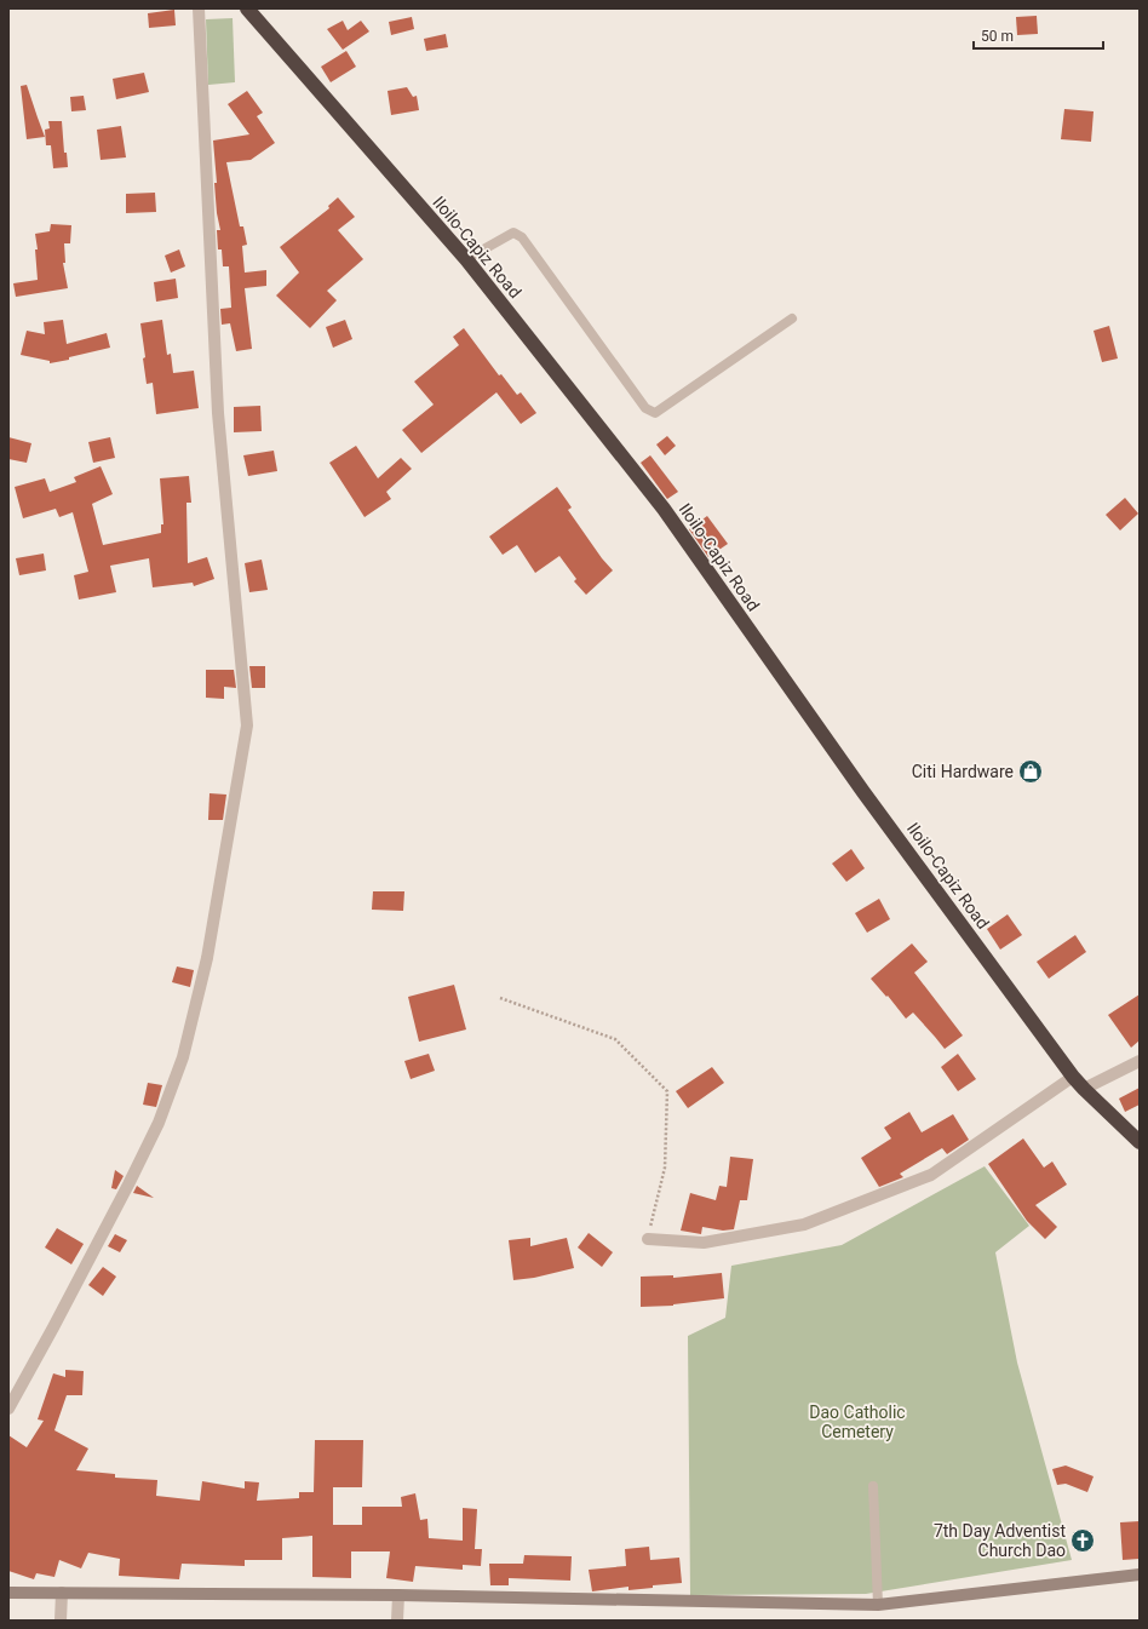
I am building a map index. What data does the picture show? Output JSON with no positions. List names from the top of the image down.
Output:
{
  "streets": {
    "highway": ["Iloilo-Capiz Road"]
  },
  "parks": ["Dao Catholic Cemetery"],
  "places": {
    "shop": ["Citi Hardware"],
    "church": ["7th Day Adventist Church Dao"]
  },
  "scale_bar": "50 m"
}
